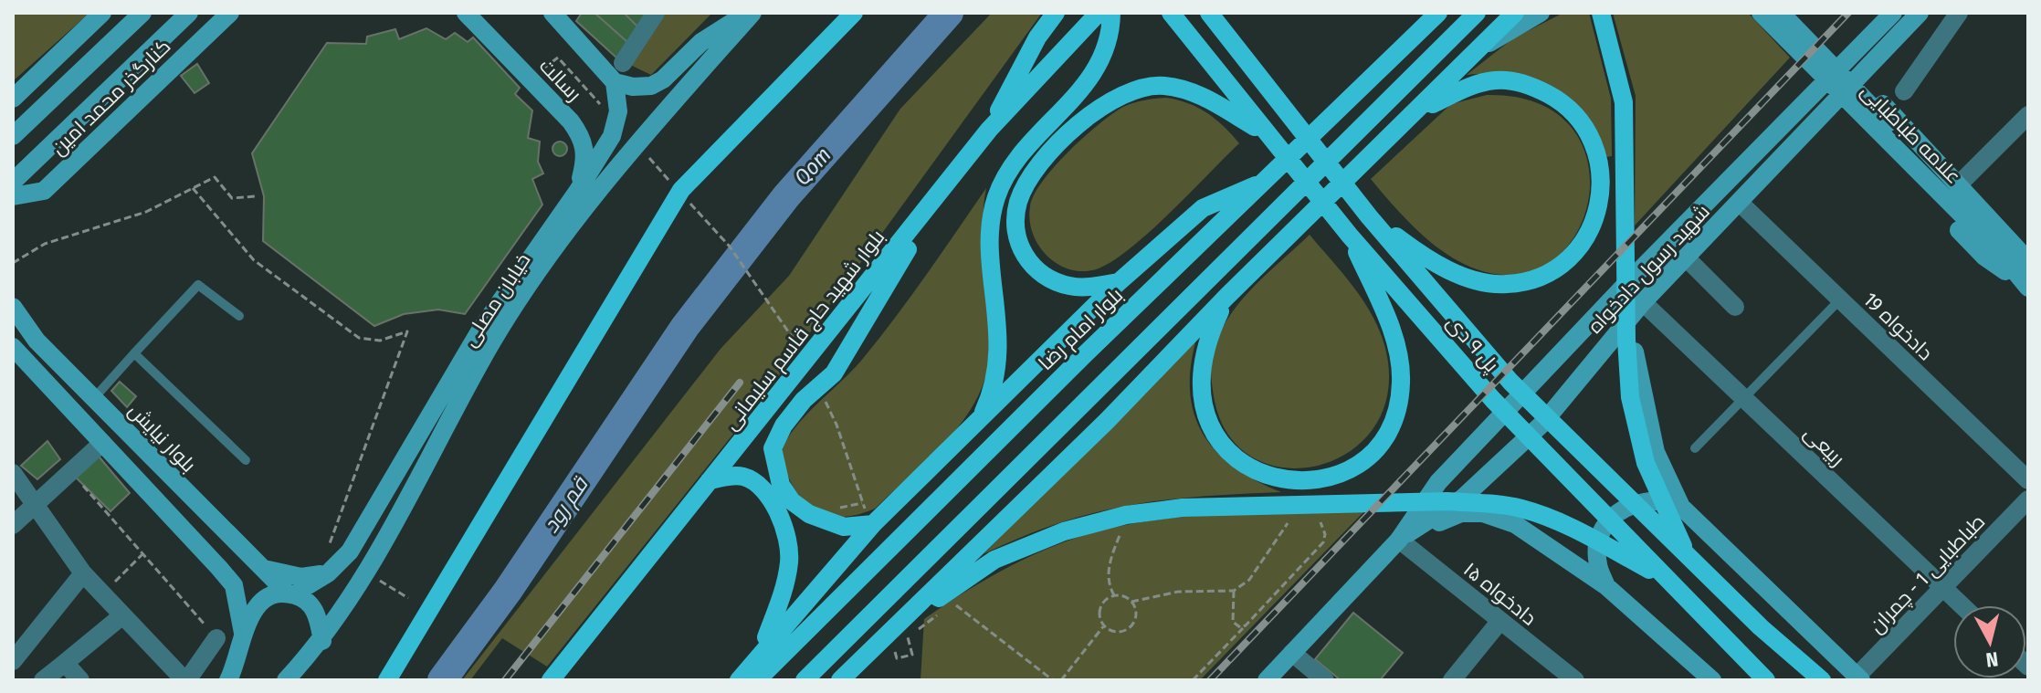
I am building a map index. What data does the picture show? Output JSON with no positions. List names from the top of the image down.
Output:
{
  "streets": {
    "main road": ["بلوار امام رضا", "بلوار شهید حاج قاسم سلیمانی", "پل ۹ دی"],
    "street": [
      "رسالت",
      "کنارگذر محمد امین",
      "علامه طباطبایی",
      "شهید رسول دادخواه",
      "خیابان مصلی",
      "دادخواه 19",
      "بلوار نیایش",
      "ربیعی",
      "طباطبایی 1 - چمران",
      "دادخواه ۱۵"
    ]
  },
  "crossings": [
    ["رسالت", "خیابان مصلی"],
    ["شهید رسول دادخواه", "دادخواه 19"],
    ["شهید رسول دادخواه", "ربیعی"],
    ["شهید رسول دادخواه", "دادخواه ۱۵"],
    ["خیابان مصلی", "بلوار نیایش"],
    ["ربیعی", "طباطبایی 1 - چمران"]
  ],
  "water": ["Qom", "قم رود"],
  "north": "bottom"
}
